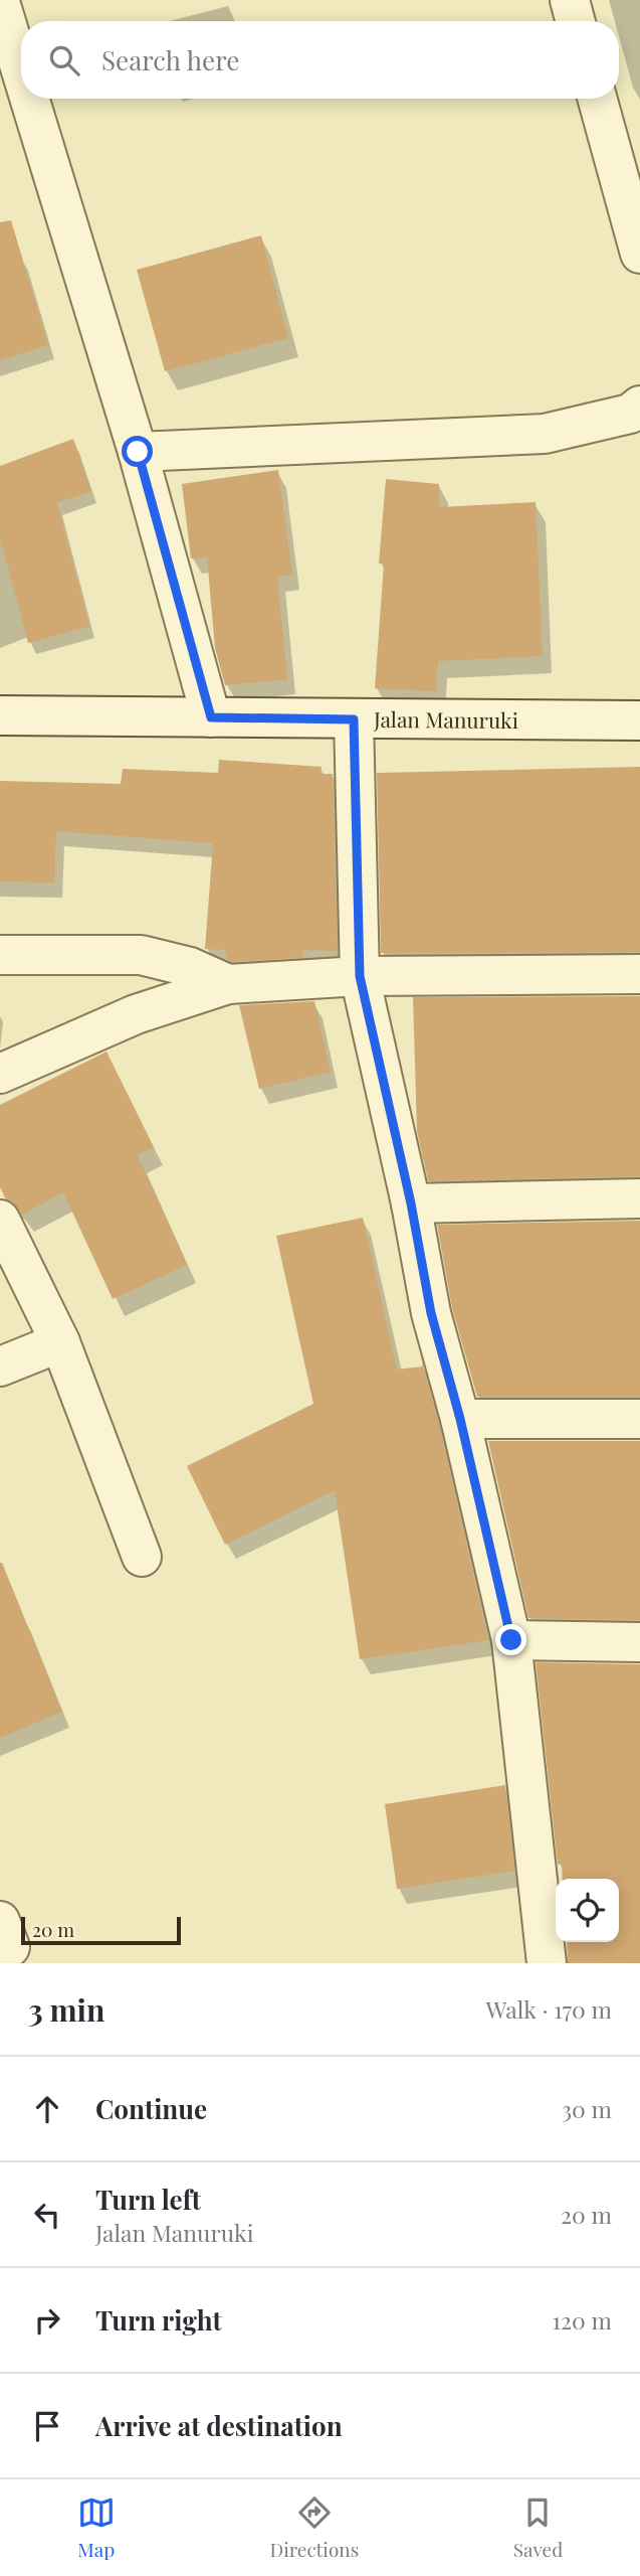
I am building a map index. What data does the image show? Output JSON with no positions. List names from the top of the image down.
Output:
{
  "streets": {
    "street": ["Jalan Manuruki"]
  },
  "scale_bar": "20 m",
  "page": {
    "search": "Search here",
    "scale": "20 m",
    "heading": ["3 min", "Walk · 170 m"],
    "list": [
      ["Continue", "30 m"],
      ["Turn left", "Jalan Manuruki", "20 m"],
      ["Turn right", "120 m"],
      "Arrive at destination"
    ],
    "nav": ["Map", "Directions", "Saved"]
  }
}
